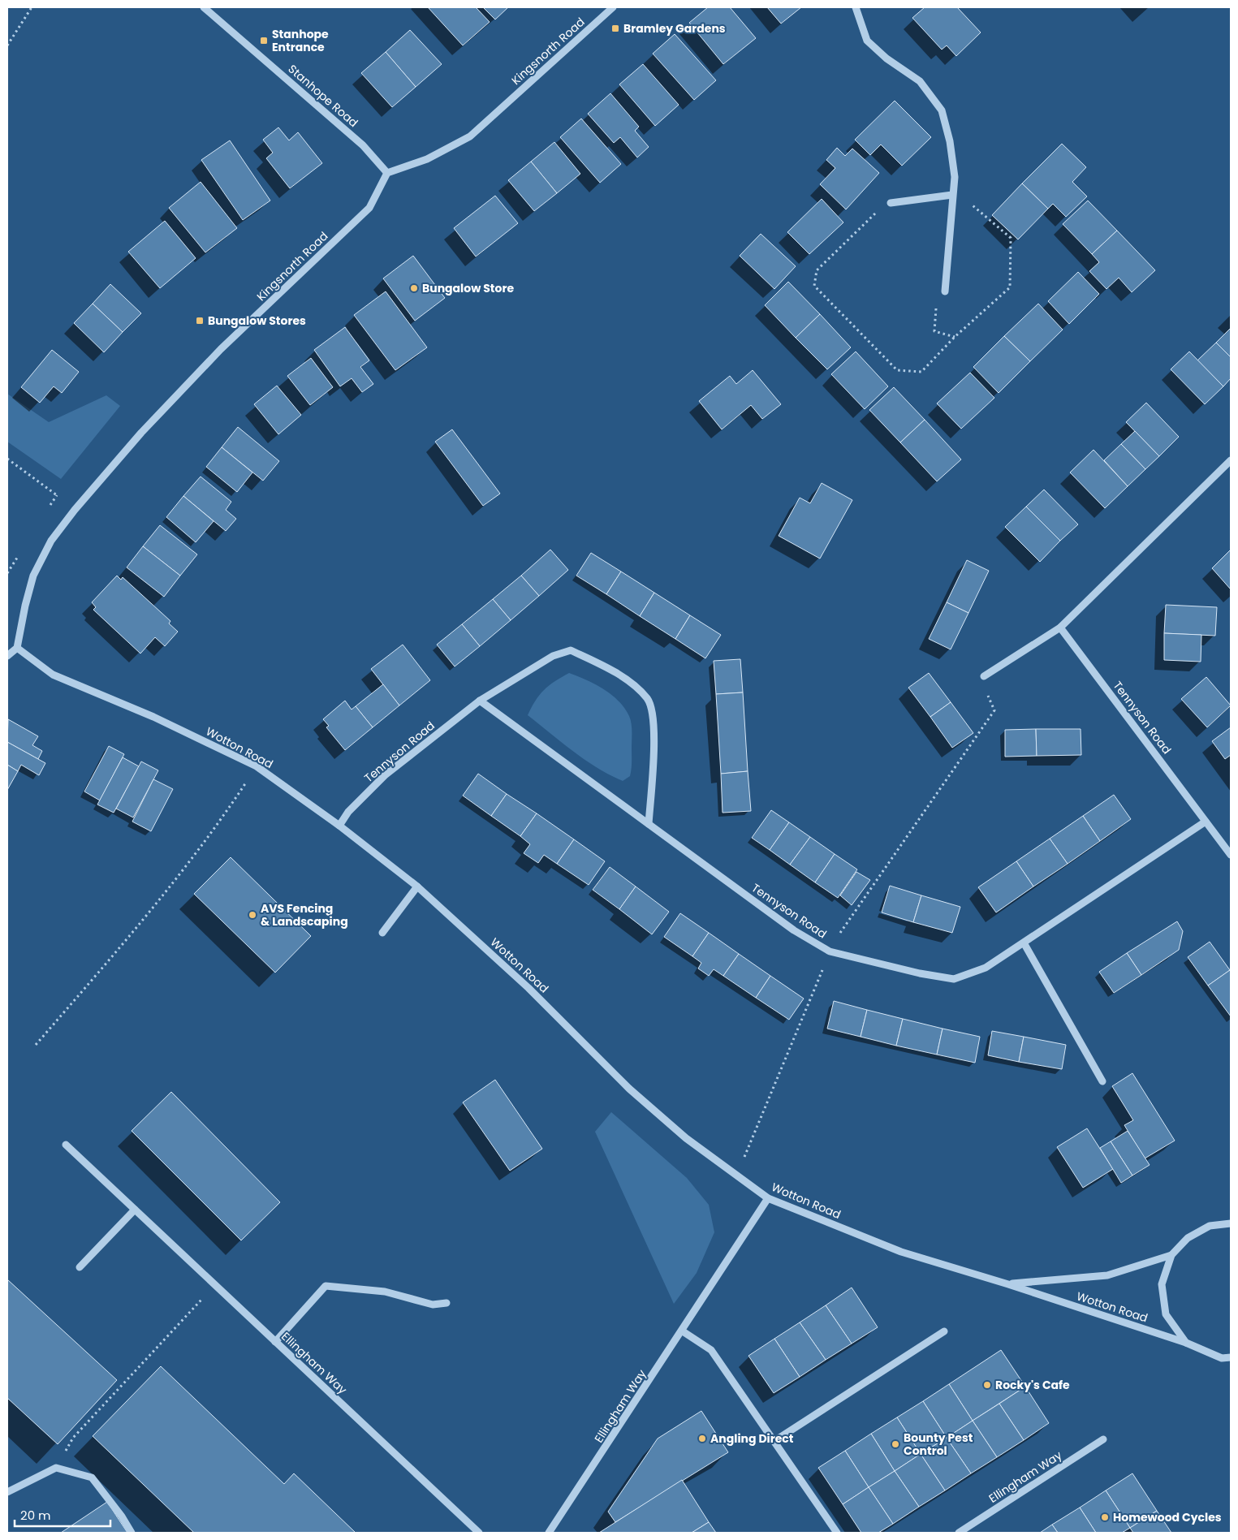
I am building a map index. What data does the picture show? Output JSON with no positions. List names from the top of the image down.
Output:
{
  "streets": {
    "street": [
      "Kingsnorth Road",
      "Stanhope Road",
      "Tennyson Road",
      "Wotton Road",
      "Ellingham Way"
    ]
  },
  "crossings": [
    ["Kingsnorth Road", "Stanhope Road"],
    ["Kingsnorth Road", "Wotton Road"],
    ["Tennyson Road", "Wotton Road"],
    ["Wotton Road", "Ellingham Way"]
  ],
  "places": {
    "transit": ["Bramley Gardens", "Stanhope Entrance", "Bungalow Stores"],
    "other": [
      "Bungalow Store",
      "AVS Fencing & Landscaping",
      "Rocky's Cafe",
      "Angling Direct",
      "Bounty Pest Control",
      "Homewood Cycles"
    ]
  },
  "scale_bar": "20 m"
}
